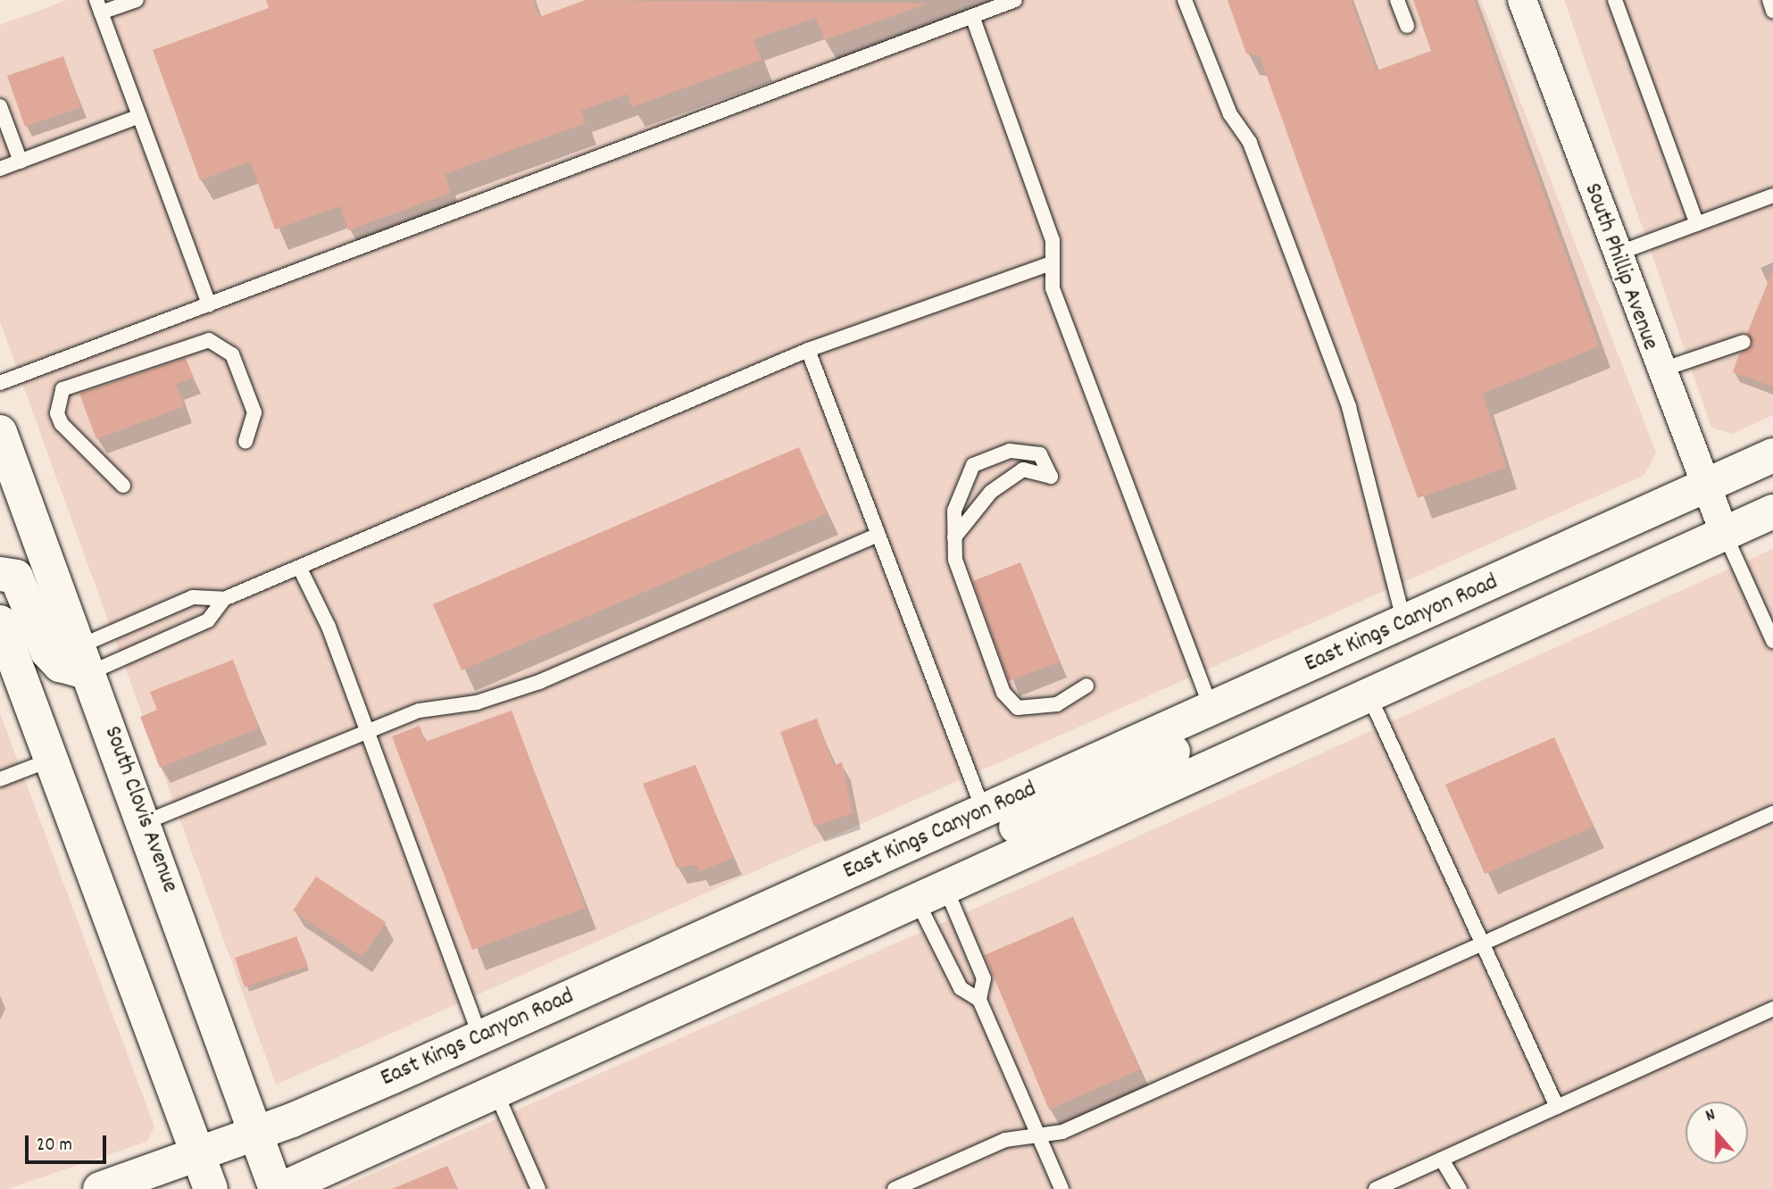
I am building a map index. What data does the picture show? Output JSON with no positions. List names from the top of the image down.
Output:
{
  "streets": {
    "main road": ["East Kings Canyon Road", "South Clovis Avenue"],
    "street": ["South Phillip Avenue"]
  },
  "crossings": [
    ["South Phillip Avenue", "East Kings Canyon Road"],
    ["East Kings Canyon Road", "South Clovis Avenue"]
  ],
  "scale_bar": "20 m",
  "north": "top"
}
